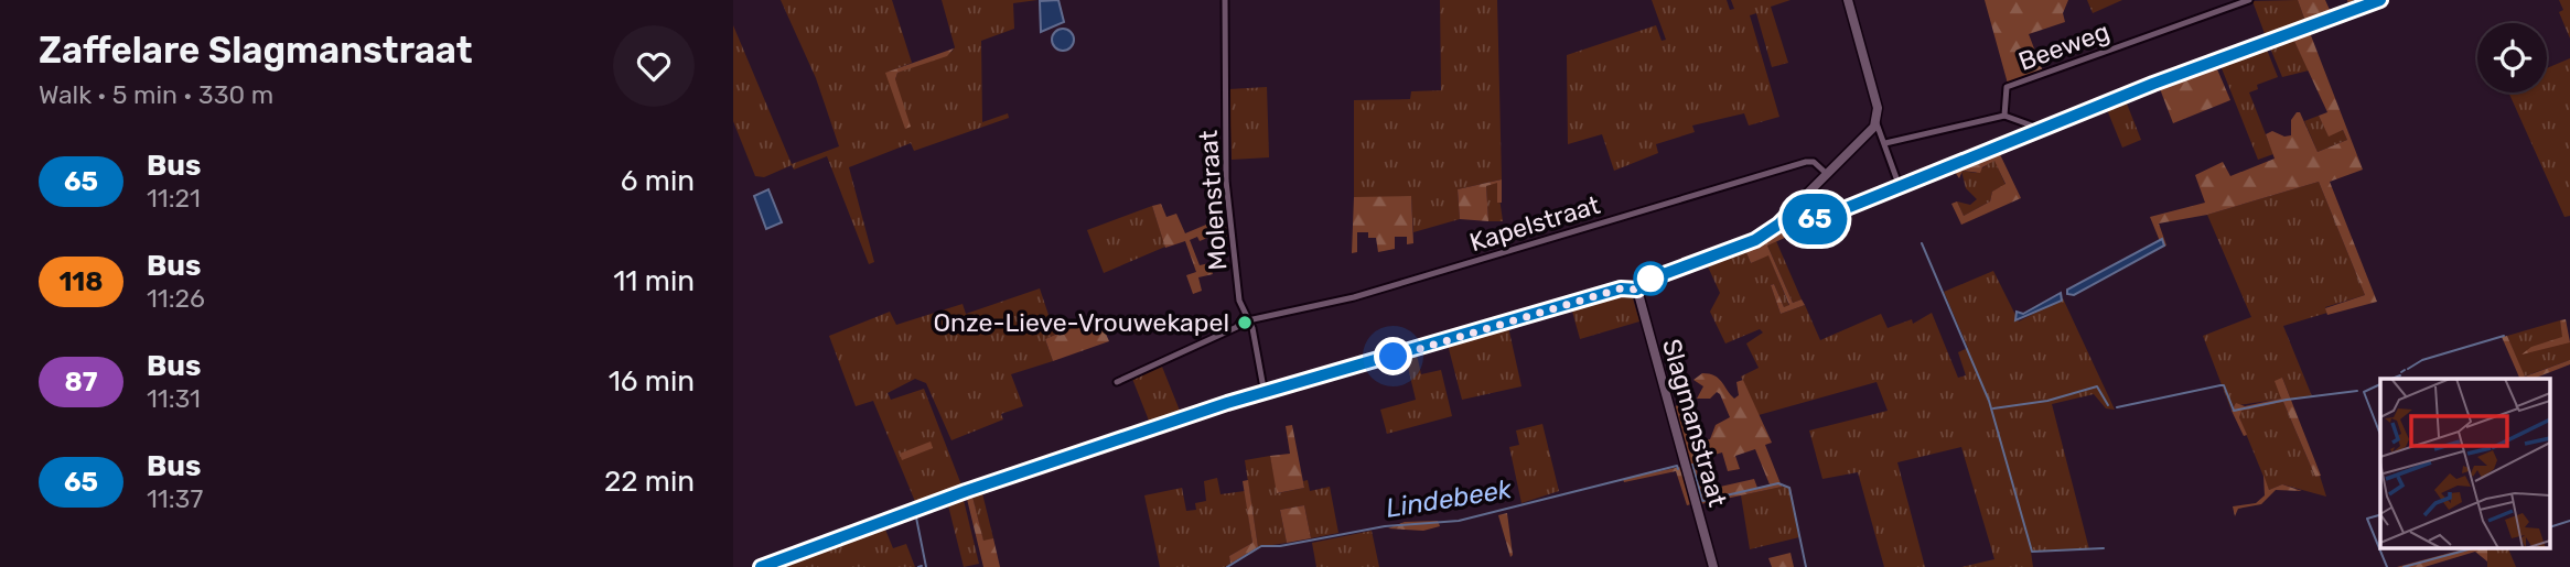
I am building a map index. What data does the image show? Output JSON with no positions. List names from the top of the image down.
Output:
{
  "streets": {
    "main road": ["Slagmanstraat"],
    "street": ["Beeweg", "Molenstraat", "Kapelstraat"]
  },
  "crossings": [
    ["Molenstraat", "Kapelstraat"]
  ],
  "water": ["Lindebeek"],
  "places": ["Onze-Lieve-Vrouwekapel"],
  "lines": ["bus line 65"],
  "page": {
    "heading": ["Zaffelare Slagmanstraat", "Walk · 5 min · 330 m"],
    "on_map": "65",
    "list": [
      {
        "mark": "65",
        "name": "Bus",
        "note": "11:21",
        "value": "6 min"
      },
      {
        "mark": "118",
        "name": "Bus",
        "note": "11:26",
        "value": "11 min"
      },
      {
        "mark": "87",
        "name": "Bus",
        "note": "11:31",
        "value": "16 min"
      },
      {
        "mark": "65",
        "name": "Bus",
        "note": "11:37",
        "value": "22 min"
      }
    ]
  }
}
